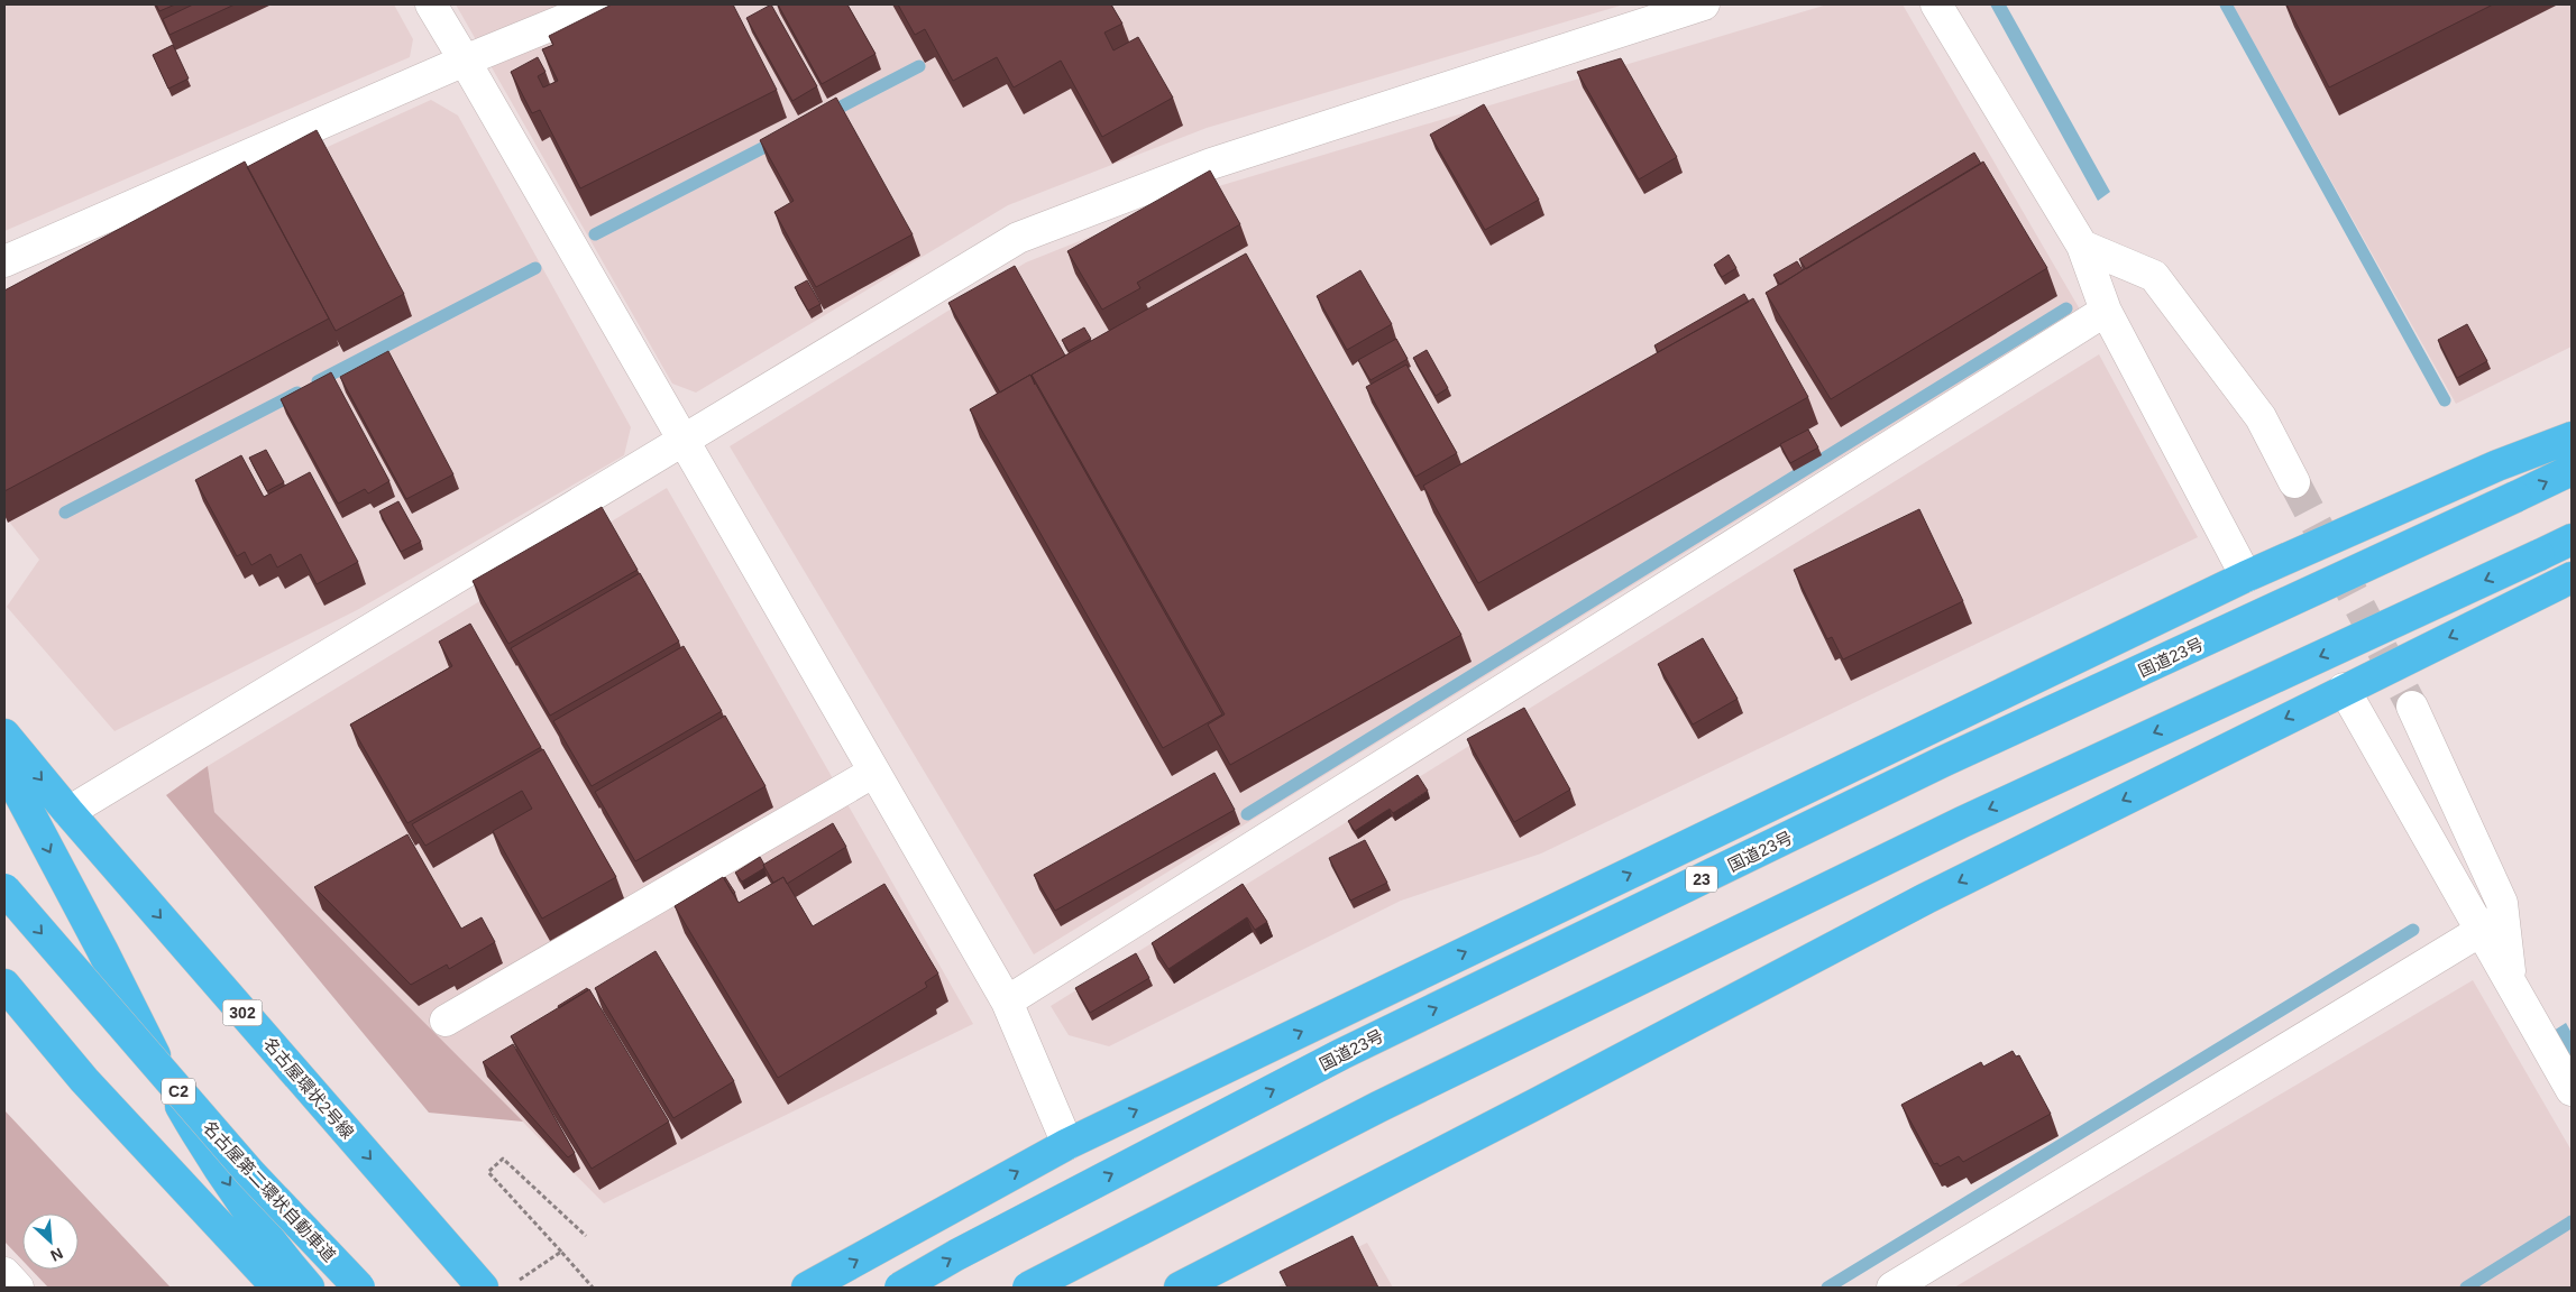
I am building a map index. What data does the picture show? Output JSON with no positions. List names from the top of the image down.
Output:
{
  "streets": {
    "highway": [
      "国道23号",
      "23",
      "302",
      "名古屋環状2号線",
      "C2",
      "名古屋第二環状自動車道"
    ]
  },
  "north": "bottom right"
}
